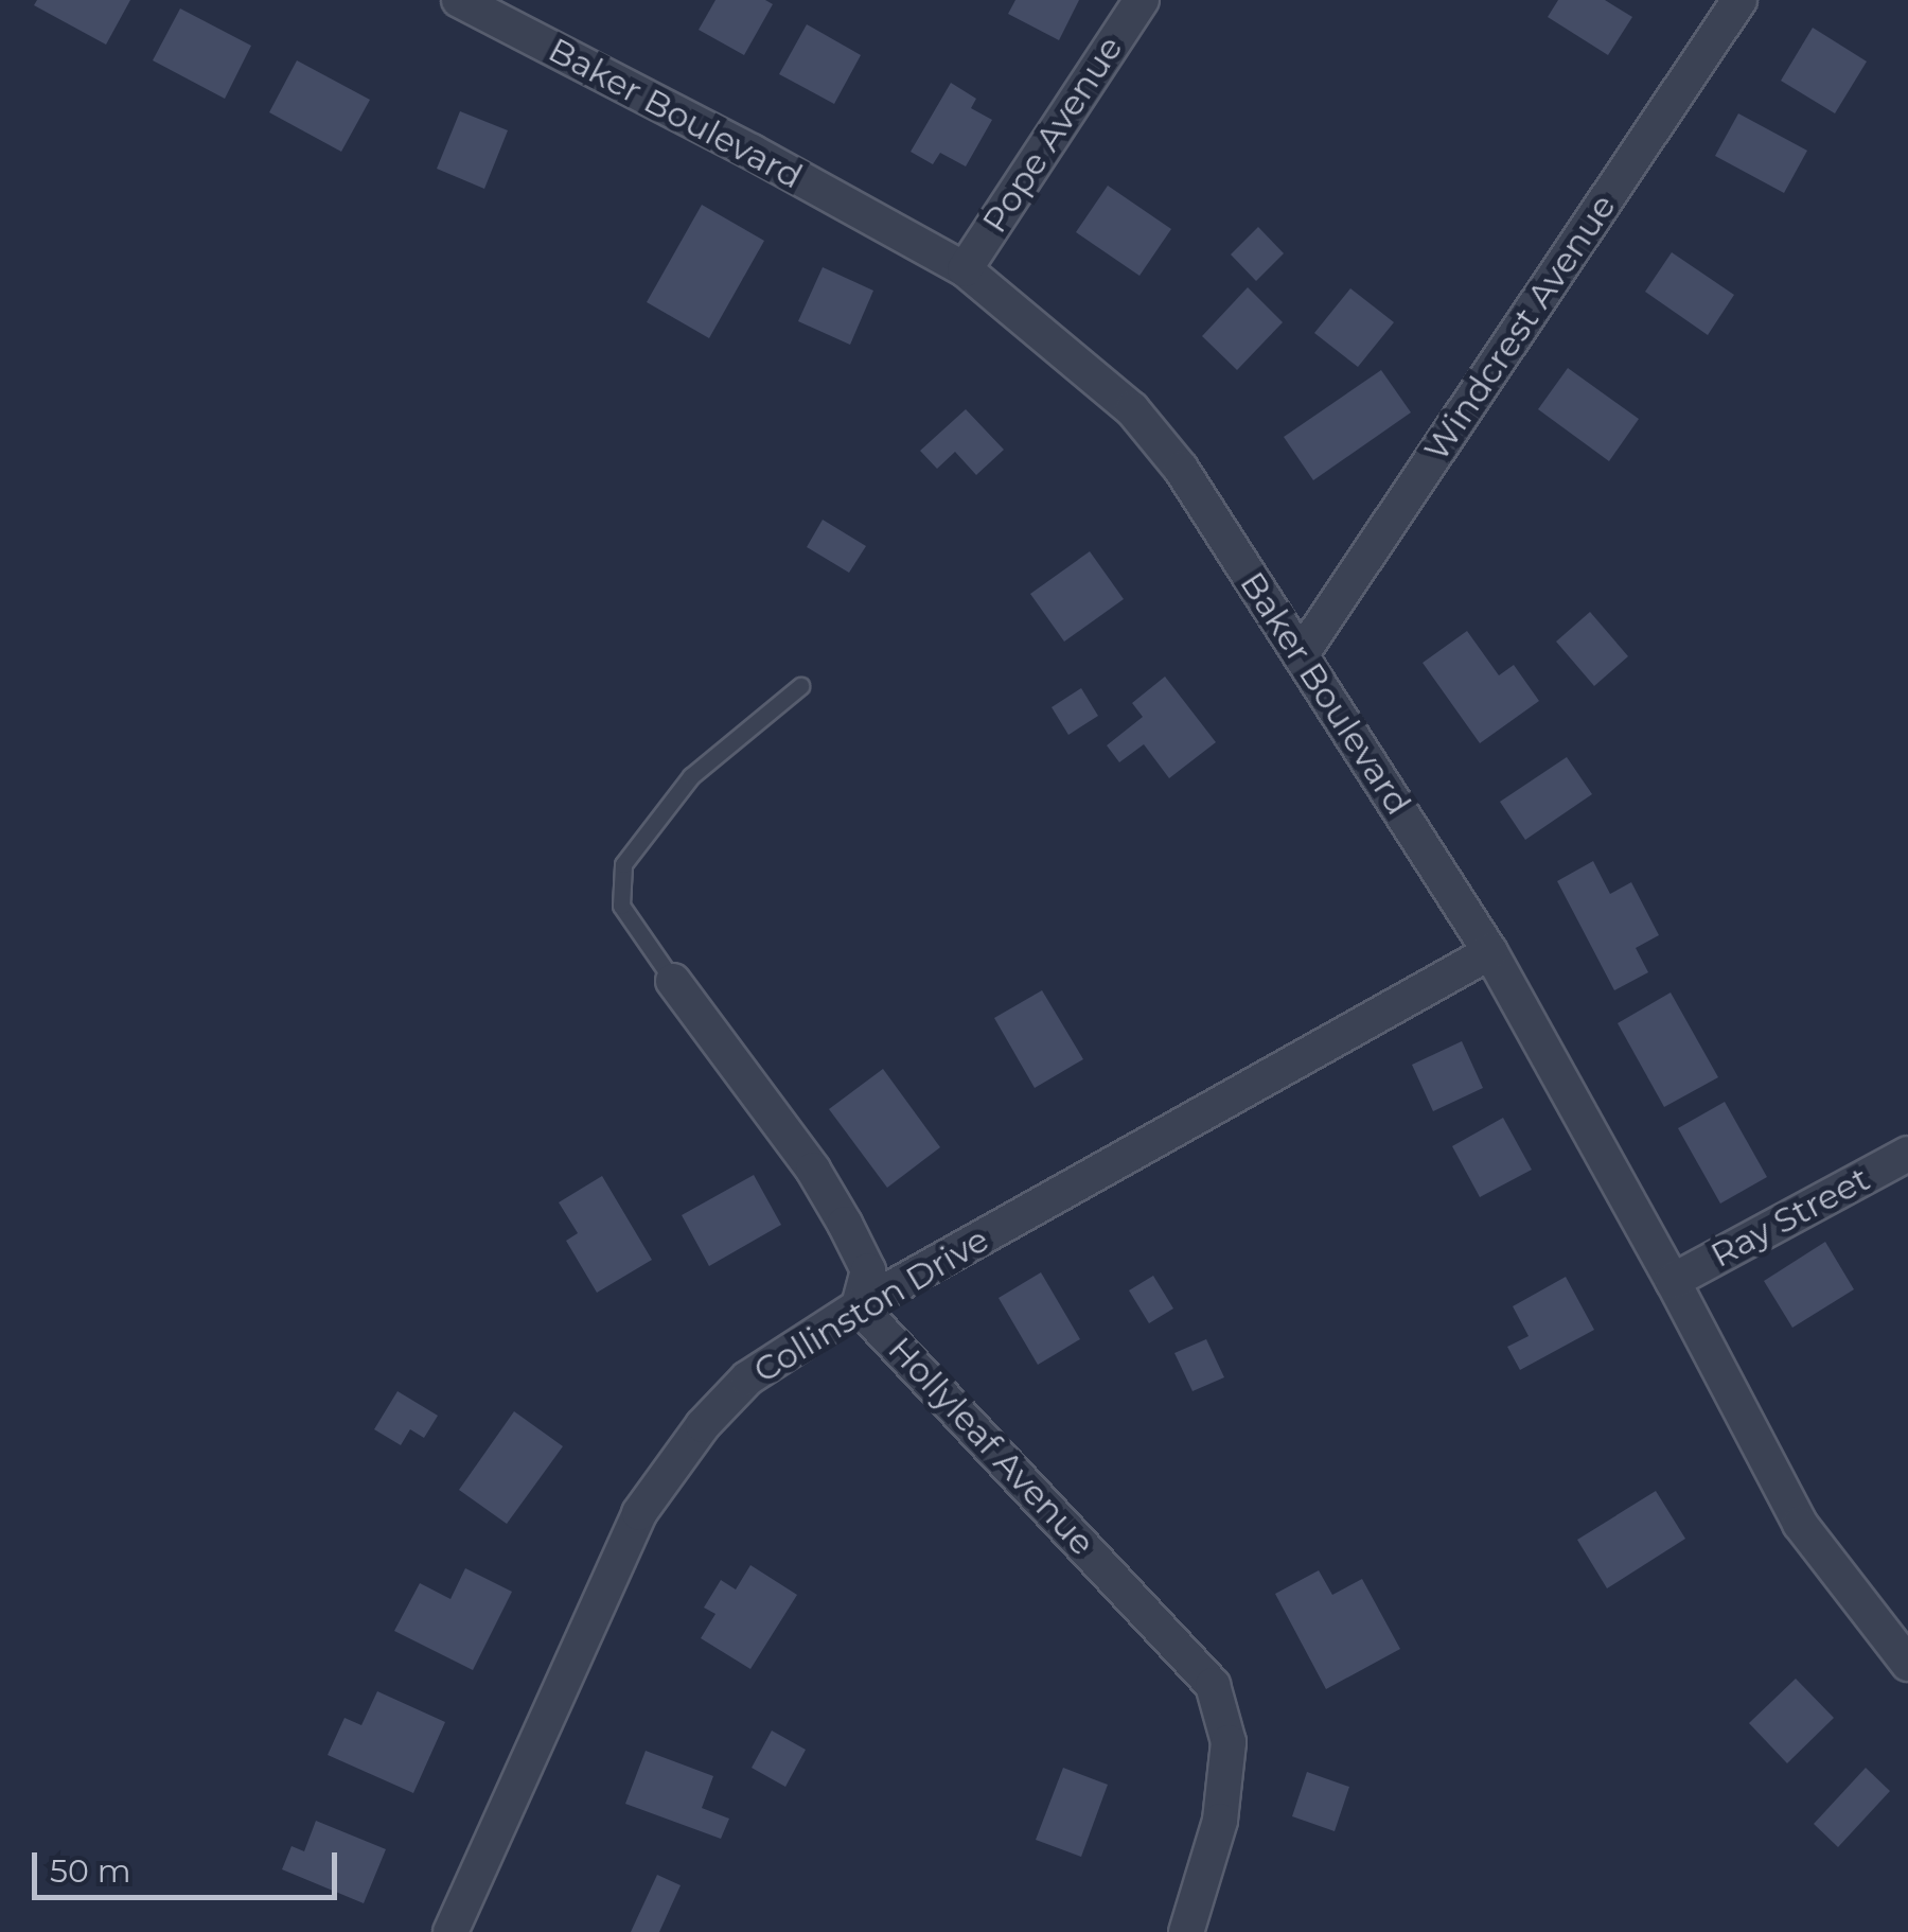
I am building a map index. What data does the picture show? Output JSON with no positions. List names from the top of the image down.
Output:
{
  "streets": {
    "street": [
      "Baker Boulevard",
      "Pope Avenue",
      "Windcrest Avenue",
      "Ray Street",
      "Collinston Drive",
      "Hollyleaf Avenue"
    ]
  },
  "crossings": [
    ["Baker Boulevard", "Pope Avenue"],
    ["Baker Boulevard", "Windcrest Avenue"],
    ["Baker Boulevard", "Ray Street"],
    ["Baker Boulevard", "Collinston Drive"],
    ["Collinston Drive", "Hollyleaf Avenue"]
  ],
  "scale_bar": "50 m"
}
